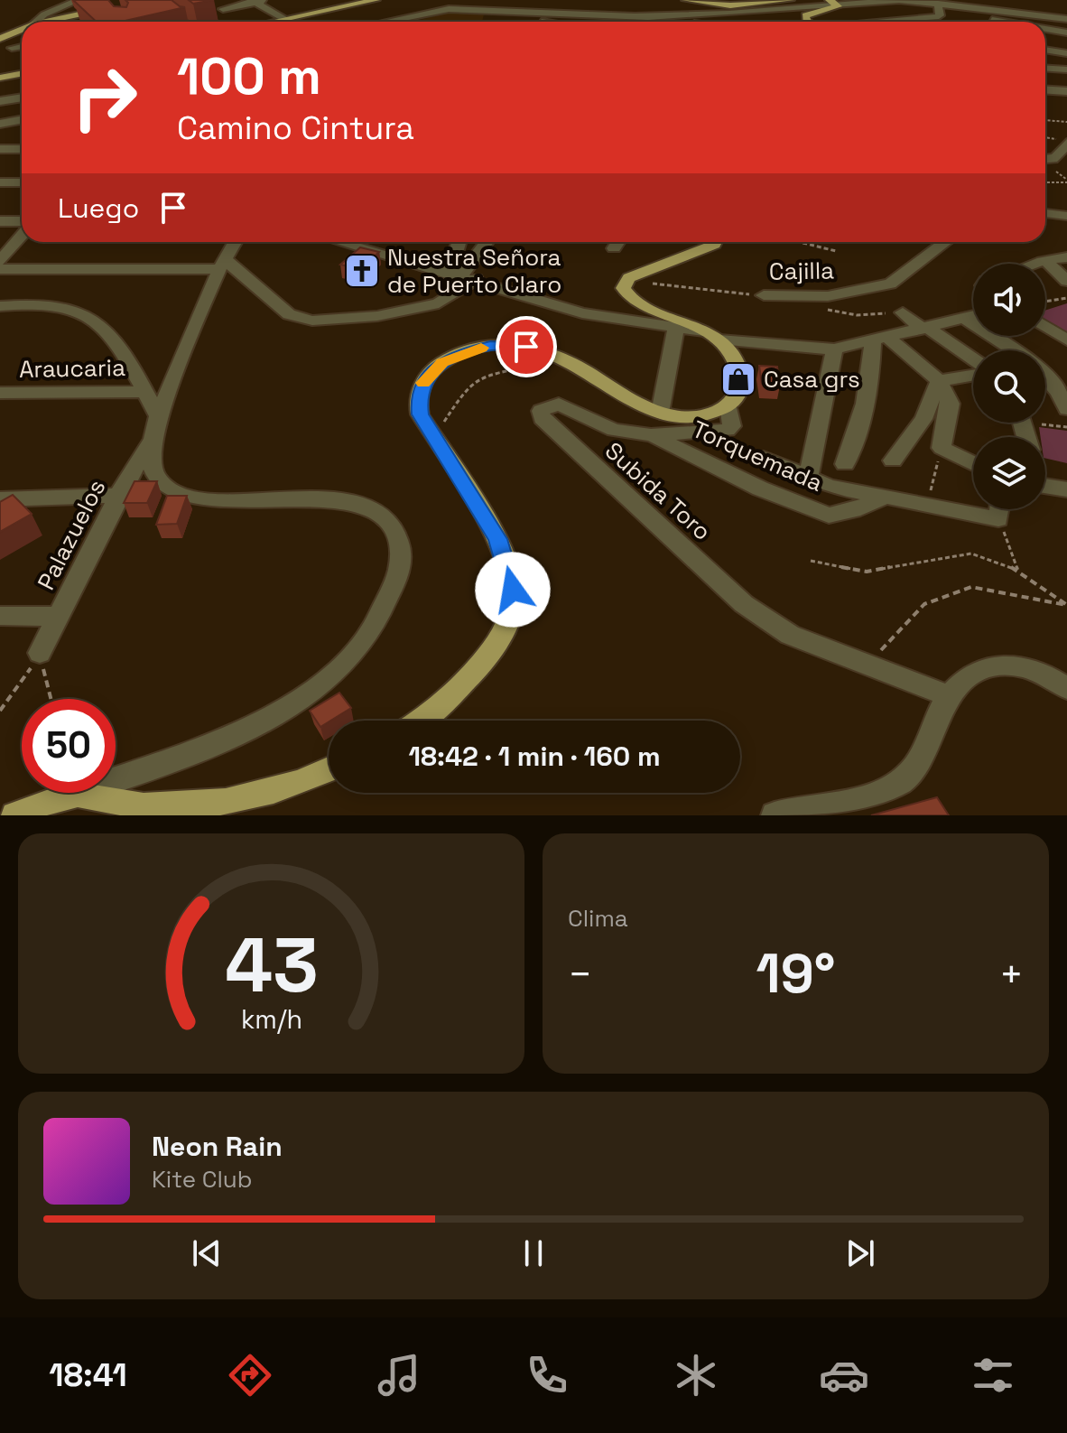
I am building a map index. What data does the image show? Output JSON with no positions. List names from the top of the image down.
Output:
{
  "streets": {
    "street": [
      "Cajilla",
      "Araucaria",
      "Torquemada",
      "Subida Toro",
      "Palazuelos"
    ]
  },
  "crossings": [
    ["Torquemada", "Subida Toro"]
  ],
  "places": {
    "church": ["Nuestra Señora de Puerto Claro"],
    "shop": ["Casa grs"]
  },
  "page": {
    "turn": ["100 m", "Camino Cintura"],
    "then": "Luego",
    "limit": "50",
    "trip": "18:42 · 1 min · 160 m",
    "tile": "Clima",
    "heat": ["−", "19°", "+"],
    "song": ["Neon Rain", "Kite Club"],
    "tabs": "18:41",
    "gauge": ["43", "km/h"]
  }
}
